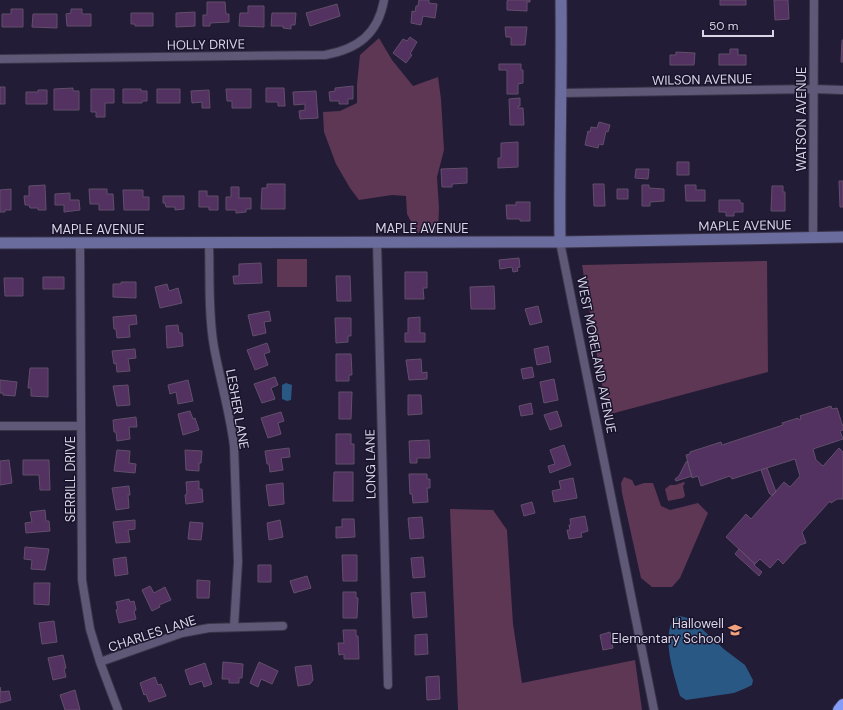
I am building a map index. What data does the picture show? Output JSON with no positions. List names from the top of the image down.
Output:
{
  "streets": {
    "street": [
      "HOLLY DRIVE",
      "WILSON AVENUE",
      "WATSON AVENUE",
      "MAPLE AVENUE",
      "WEST MORELAND AVENUE",
      "LESHER LANE",
      "LONG LANE",
      "SERRILL DRIVE",
      "CHARLES LANE"
    ]
  },
  "crossings": [
    ["WILSON AVENUE", "WATSON AVENUE"],
    ["WILSON AVENUE", "WEST MORELAND AVENUE"],
    ["WATSON AVENUE", "MAPLE AVENUE"],
    ["MAPLE AVENUE", "WEST MORELAND AVENUE"],
    ["MAPLE AVENUE", "LESHER LANE"],
    ["MAPLE AVENUE", "LONG LANE"],
    ["MAPLE AVENUE", "SERRILL DRIVE"],
    ["LESHER LANE", "CHARLES LANE"],
    ["SERRILL DRIVE", "CHARLES LANE"]
  ],
  "places": {
    "school or university": ["Hallowell Elementary School"]
  },
  "scale_bar": "50 m"
}
